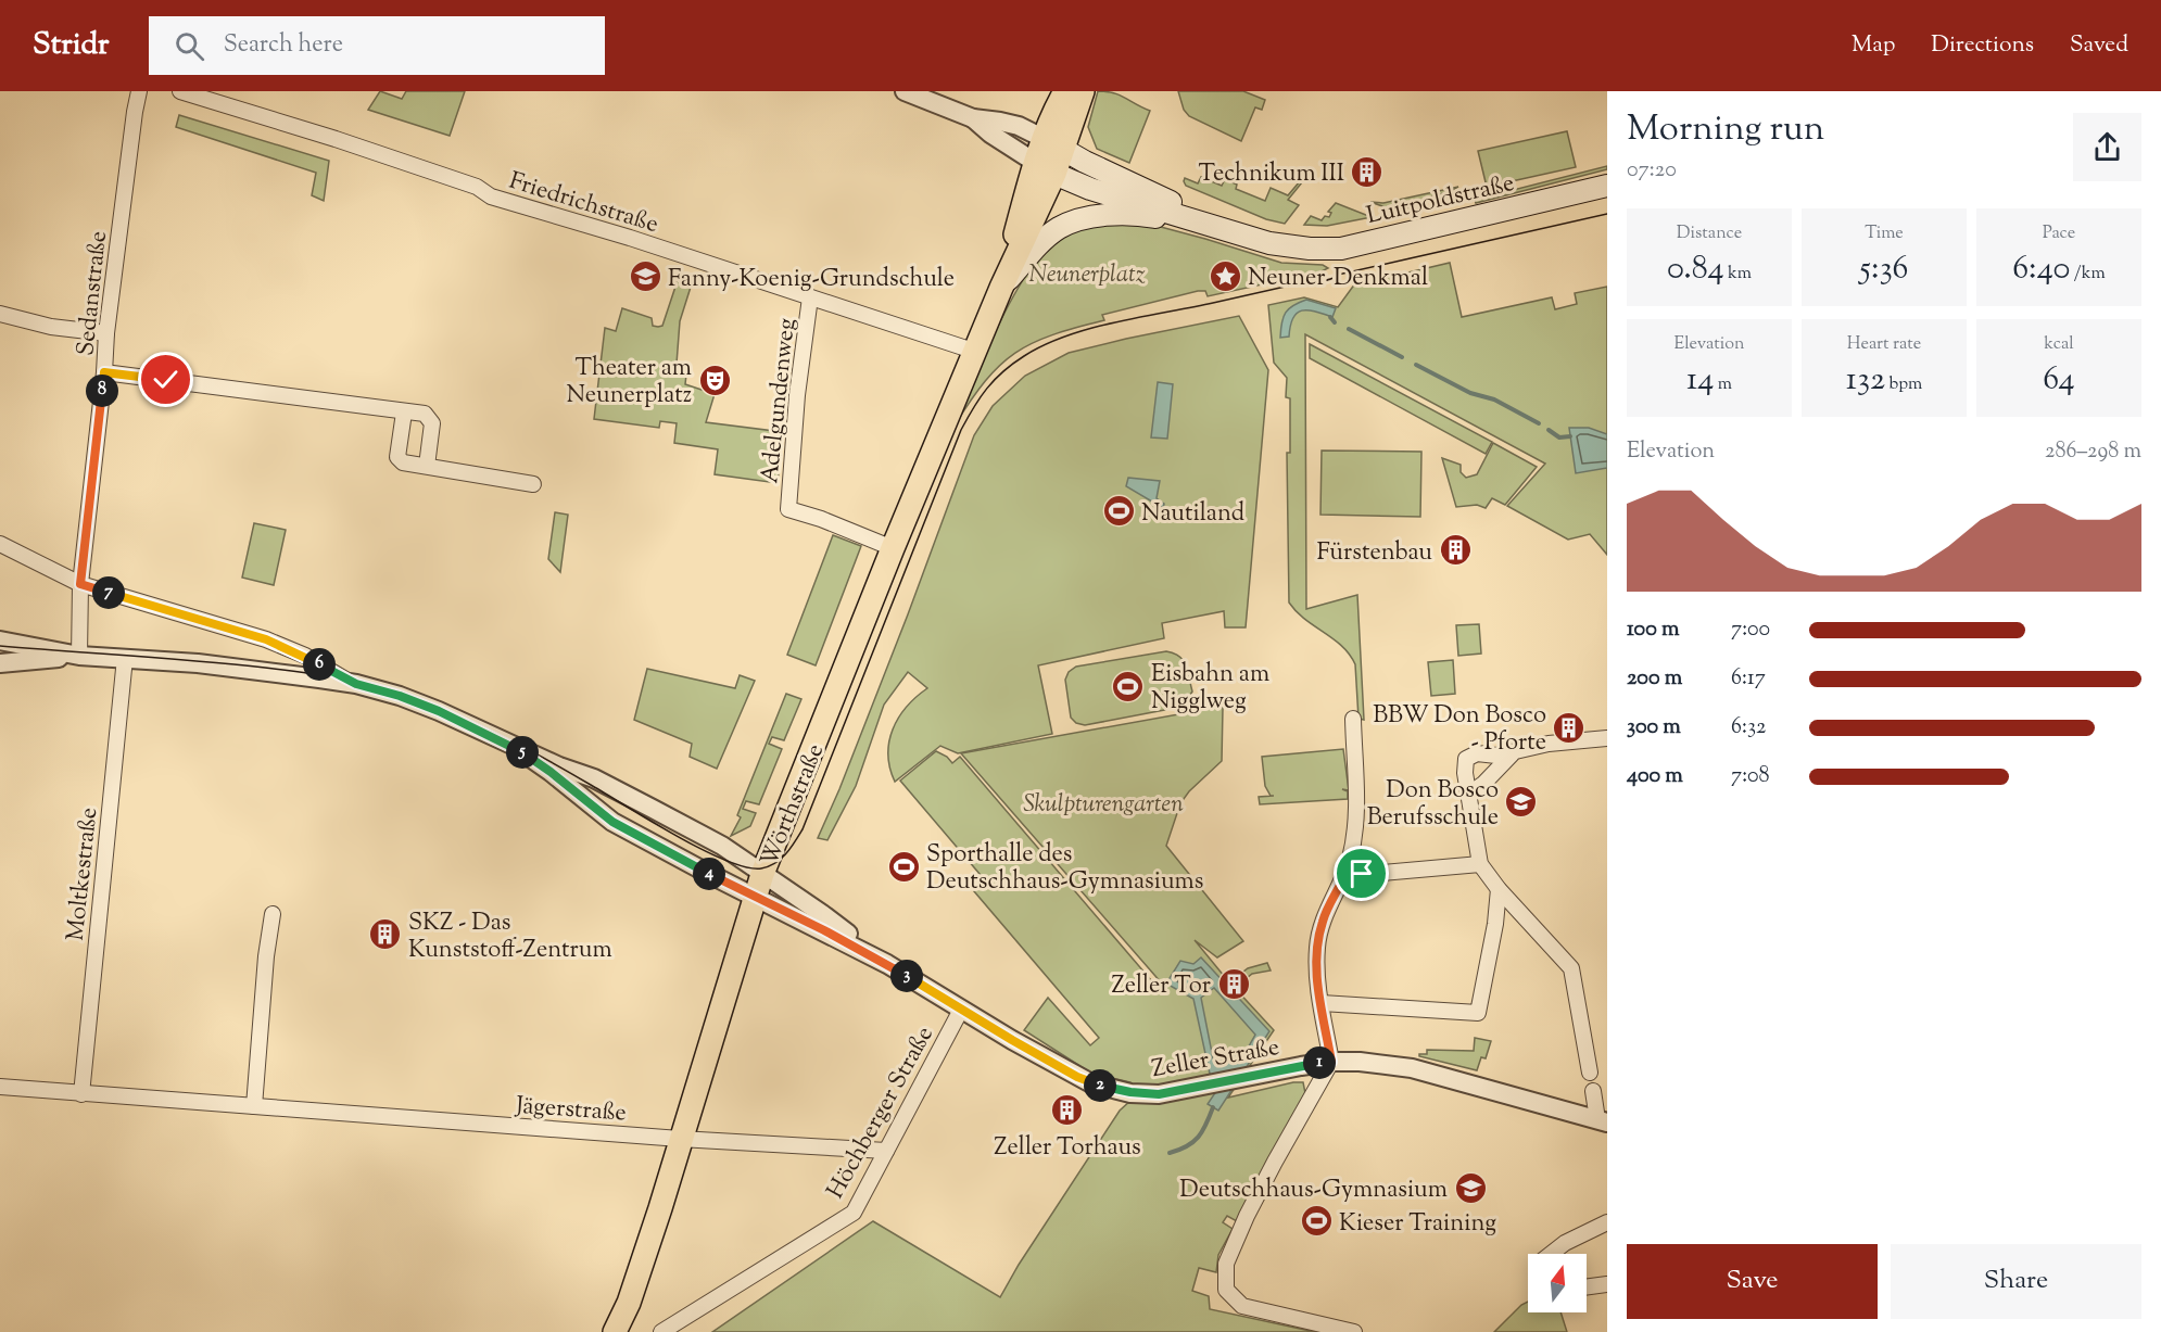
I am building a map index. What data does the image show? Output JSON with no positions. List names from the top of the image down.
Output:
{
  "streets": {
    "main road": ["Luitpoldstraße", "Wörthstraße"],
    "street": [
      "Friedrichstraße",
      "Sedanstraße",
      "Adelgundenweg",
      "Moltkestraße",
      "Zeller Straße",
      "Jägerstraße",
      "Höchberger Straße"
    ]
  },
  "crossings": [
    ["Friedrichstraße", "Adelgundenweg"],
    ["Friedrichstraße", "Wörthstraße"],
    ["Adelgundenweg", "Wörthstraße"],
    ["Wörthstraße", "Jägerstraße"],
    ["Moltkestraße", "Jägerstraße"],
    ["Zeller Straße", "Höchberger Straße"],
    ["Jägerstraße", "Höchberger Straße"]
  ],
  "parks": ["Neunerplatz", "Skulpturengarten"],
  "places": {
    "building": [
      "Technikum III",
      "Fürstenbau",
      "BBW Don Bosco - Pforte",
      "SKZ - Das Kunststoff-Zentrum",
      "Zeller Tor",
      "Zeller Torhaus"
    ],
    "place": ["Neuner-Denkmal"],
    "school or university": ["Fanny-Koenig-Grundschule", "Don Bosco Berufsschule", "Deutschhaus-Gymnasium"],
    "theatre": ["Theater am Neunerplatz"],
    "sports": [
      "Nautiland",
      "Eisbahn am Nigglweg",
      "Sporthalle des Deutschhaus-Gymnasiums",
      "Kieser Training"
    ]
  },
  "north": "top",
  "page": {
    "header": "Stridr",
    "search": "Search here",
    "nav": ["Map", "Directions", "Saved"],
    "heading": ["Morning run", "07:20"],
    "stats": [
      ["Distance", "0.84 km"],
      ["Time", "5:36"],
      ["Pace", "6:40 /km"],
      ["Elevation", "14 m"],
      ["Heart rate", "132 bpm"],
      ["kcal", "64"]
    ],
    "pins": [
      "8",
      "7",
      "6",
      "5",
      "4",
      "3",
      "1",
      "2"
    ],
    "chart": ["Elevation", "286–298 m"],
    "list": [
      {
        "name": "100 m",
        "note": "7:00"
      },
      {
        "name": "200 m",
        "note": "6:17"
      },
      {
        "name": "300 m",
        "note": "6:32"
      },
      {
        "name": "400 m",
        "note": "7:08"
      }
    ],
    "buttons": ["Save", "Share"]
  }
}
